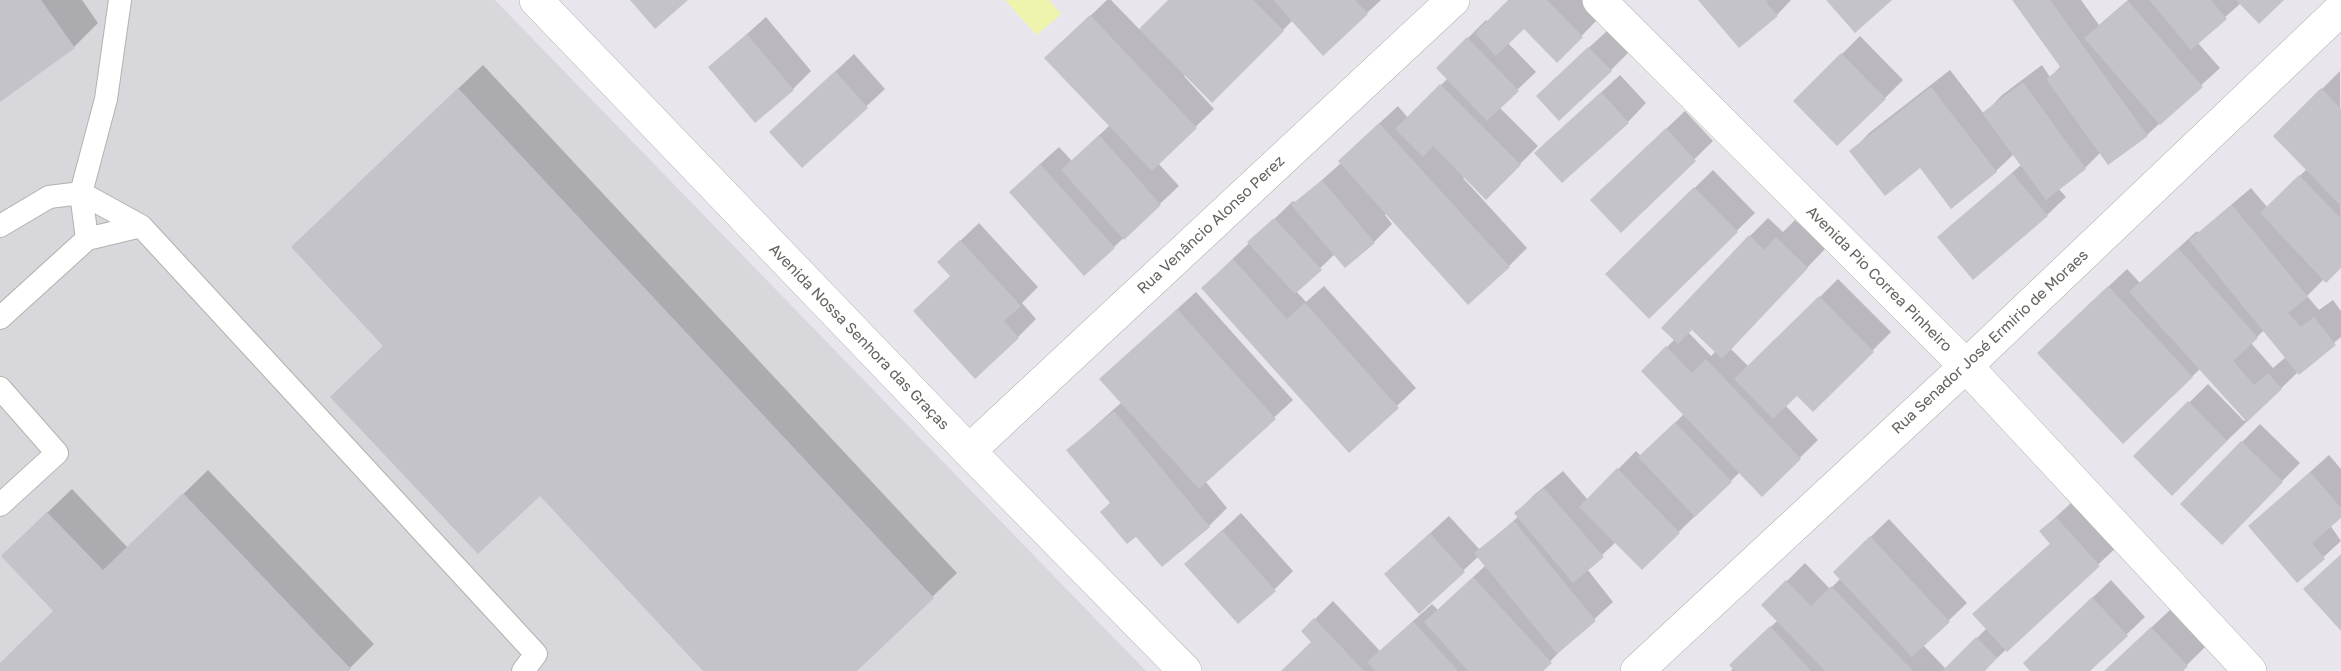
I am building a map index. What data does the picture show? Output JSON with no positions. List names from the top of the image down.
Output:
{
  "streets": {
    "street": [
      "Rua Venâncio Alonso Perez",
      "Avenida Pio Correa Pinheiro",
      "Avenida Nossa Senhora das Graças",
      "Rua Senador José Ermirio de Moraes"
    ]
  },
  "crossings": [
    ["Rua Venâncio Alonso Perez", "Avenida Nossa Senhora das Graças"],
    ["Avenida Pio Correa Pinheiro", "Rua Senador José Ermirio de Moraes"]
  ]
}
